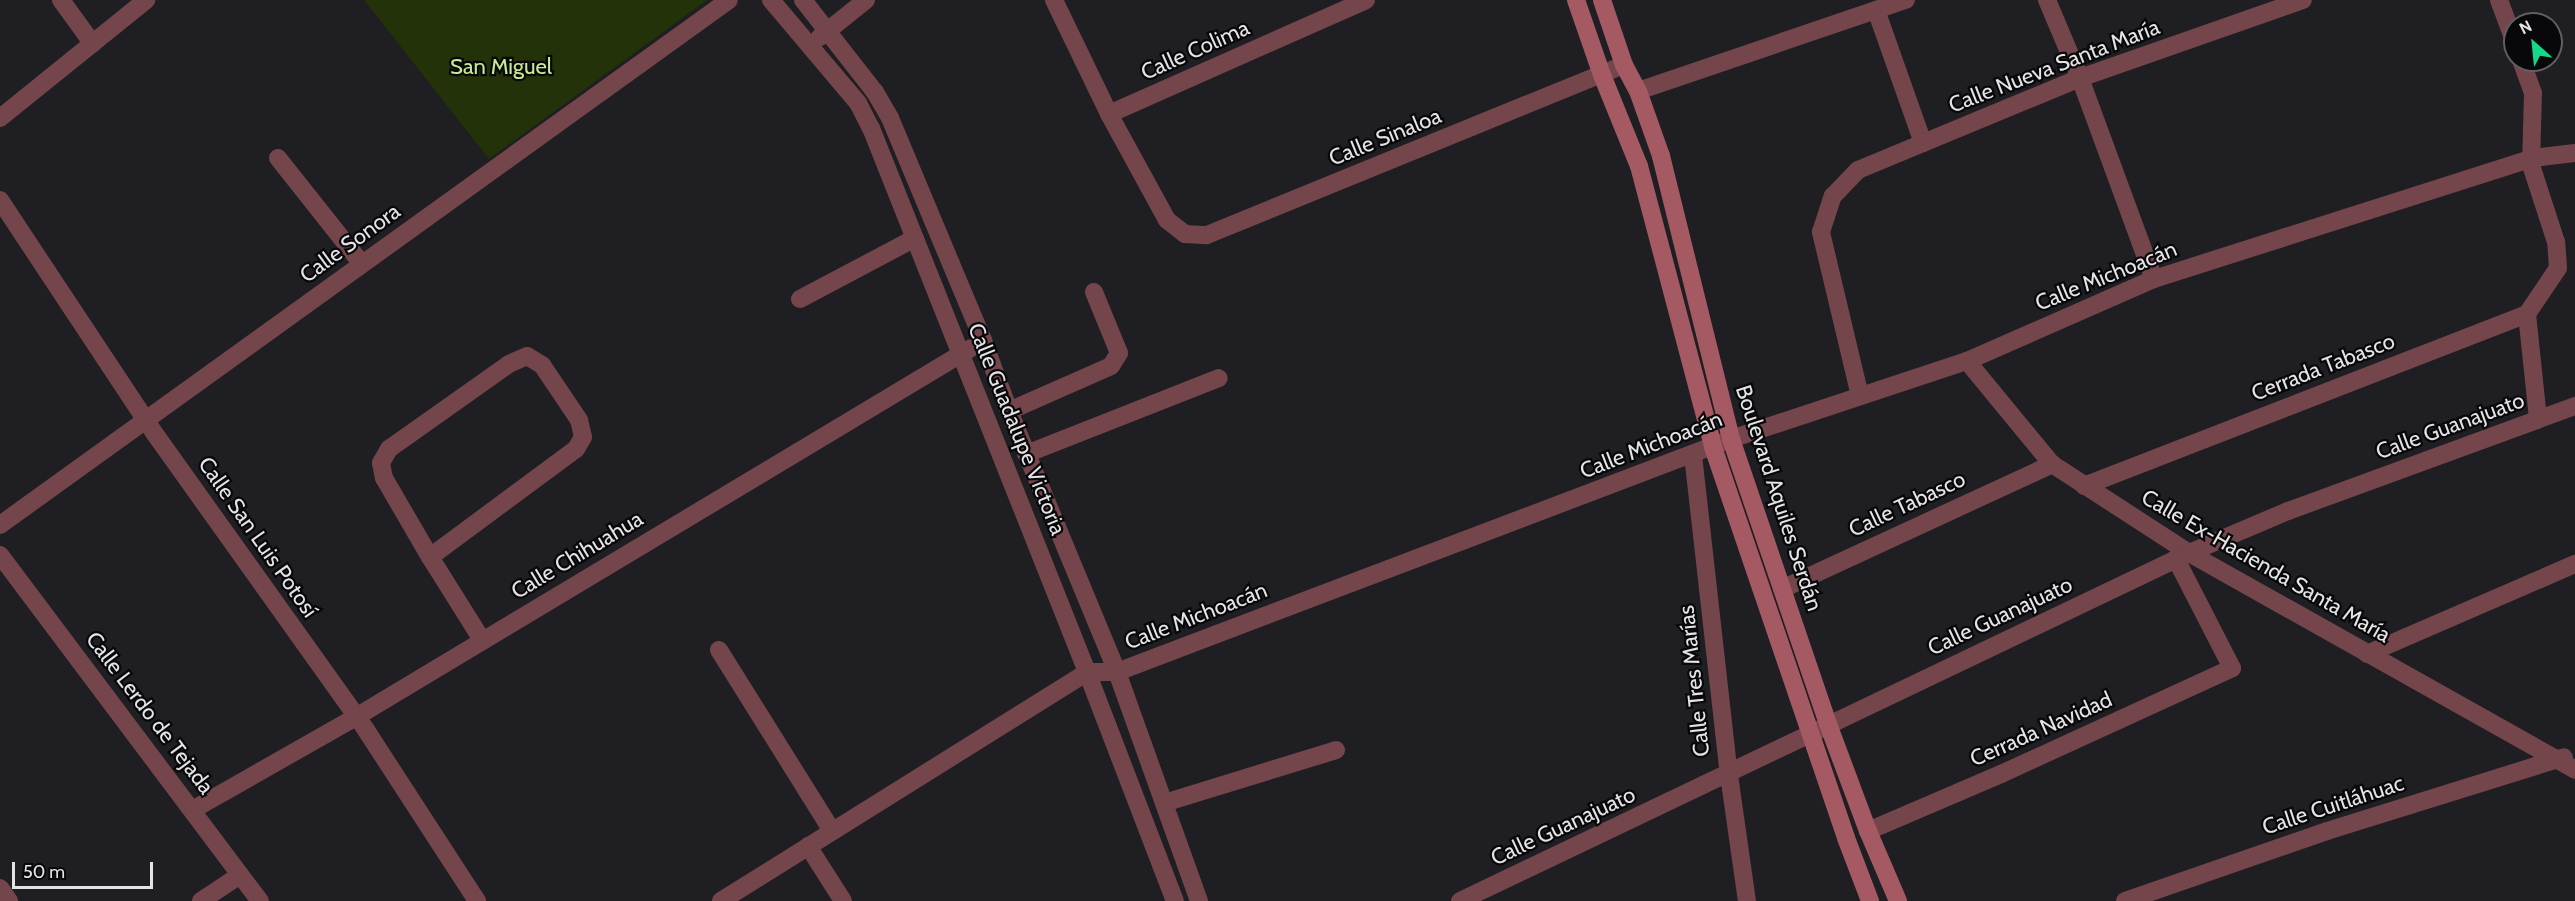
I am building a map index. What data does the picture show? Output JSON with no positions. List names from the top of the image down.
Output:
{
  "streets": {
    "street": [
      "Calle Colima",
      "Calle Nueva Santa María",
      "Calle Sinaloa",
      "Calle Sonora",
      "Calle Michoacán",
      "Cerrada Tabasco",
      "Calle Guanajuato",
      "Calle Guadalupe Victoria",
      "Boulevard Aquiles Serdán",
      "Calle Tabasco",
      "Calle San Luis Potosí",
      "Calle Chihuahua",
      "Calle Ex-Hacienda Santa María",
      "Calle Tres Marías",
      "Calle Lerdo de Tejada",
      "Cerrada Navidad",
      "Calle Cuitláhuac"
    ]
  },
  "crossings": [
    ["Calle Colima", "Calle Sinaloa"],
    ["Calle Nueva Santa María", "Calle Michoacán"],
    ["Calle Sinaloa", "Boulevard Aquiles Serdán"],
    ["Calle Sonora", "Calle San Luis Potosí"],
    ["Calle Michoacán", "Calle Guadalupe Victoria"],
    ["Calle Michoacán", "Boulevard Aquiles Serdán"],
    ["Calle Michoacán", "Calle Ex-Hacienda Santa María"],
    ["Calle Michoacán", "Calle Tres Marías"],
    ["Cerrada Tabasco", "Calle Ex-Hacienda Santa María"],
    ["Calle Guanajuato", "Boulevard Aquiles Serdán"],
    ["Calle Guanajuato", "Calle Ex-Hacienda Santa María"],
    ["Calle Guanajuato", "Calle Tres Marías"],
    ["Calle Guanajuato", "Cerrada Navidad"],
    ["Calle Guadalupe Victoria", "Calle Chihuahua"],
    ["Boulevard Aquiles Serdán", "Calle Tabasco"],
    ["Boulevard Aquiles Serdán", "Cerrada Navidad"],
    ["Calle Tabasco", "Calle Ex-Hacienda Santa María"],
    ["Calle San Luis Potosí", "Calle Chihuahua"],
    ["Calle Chihuahua", "Calle Lerdo de Tejada"],
    ["Calle Ex-Hacienda Santa María", "Cerrada Navidad"],
    ["Calle Ex-Hacienda Santa María", "Calle Cuitláhuac"]
  ],
  "parks": ["San Miguel"],
  "scale_bar": "50 m",
  "north": "top left"
}
